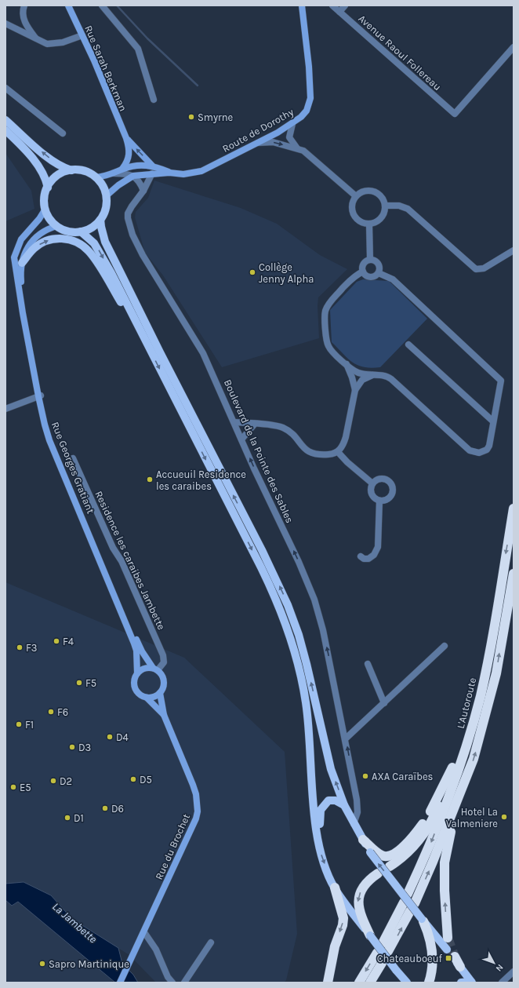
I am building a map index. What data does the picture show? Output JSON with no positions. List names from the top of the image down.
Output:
{
  "streets": {
    "highway": ["L'Autoroute"],
    "main road": [
      "Rue Sarah Berkman",
      "Route de Dorothy",
      "Rue Georges Gratiant",
      "Rue du Brochet"
    ],
    "street": ["Avenue Raoul Follereau", "Boulevard de la Pointe des Sables", "Residence les caraibes Jambette"]
  },
  "crossings": [
    ["Residence les caraibes Jambette", "Rue du Brochet"]
  ],
  "one_way": ["Boulevard de la Pointe des Sables"],
  "water": ["La Jambette"],
  "places": {
    "other": [
      "Smyrne",
      "Collège Jenny Alpha",
      "Accueuil Residence les caraibes",
      "F4",
      "F3",
      "F5",
      "F6",
      "F1",
      "D4",
      "D3",
      "AXA Caraïbes",
      "D5",
      "D2",
      "E5",
      "D6",
      "Hotel La Valmeniere",
      "D1",
      "Sapro Martinique"
    ],
    "transit": ["Chateauboeuf"]
  },
  "north": "bottom right"
}
